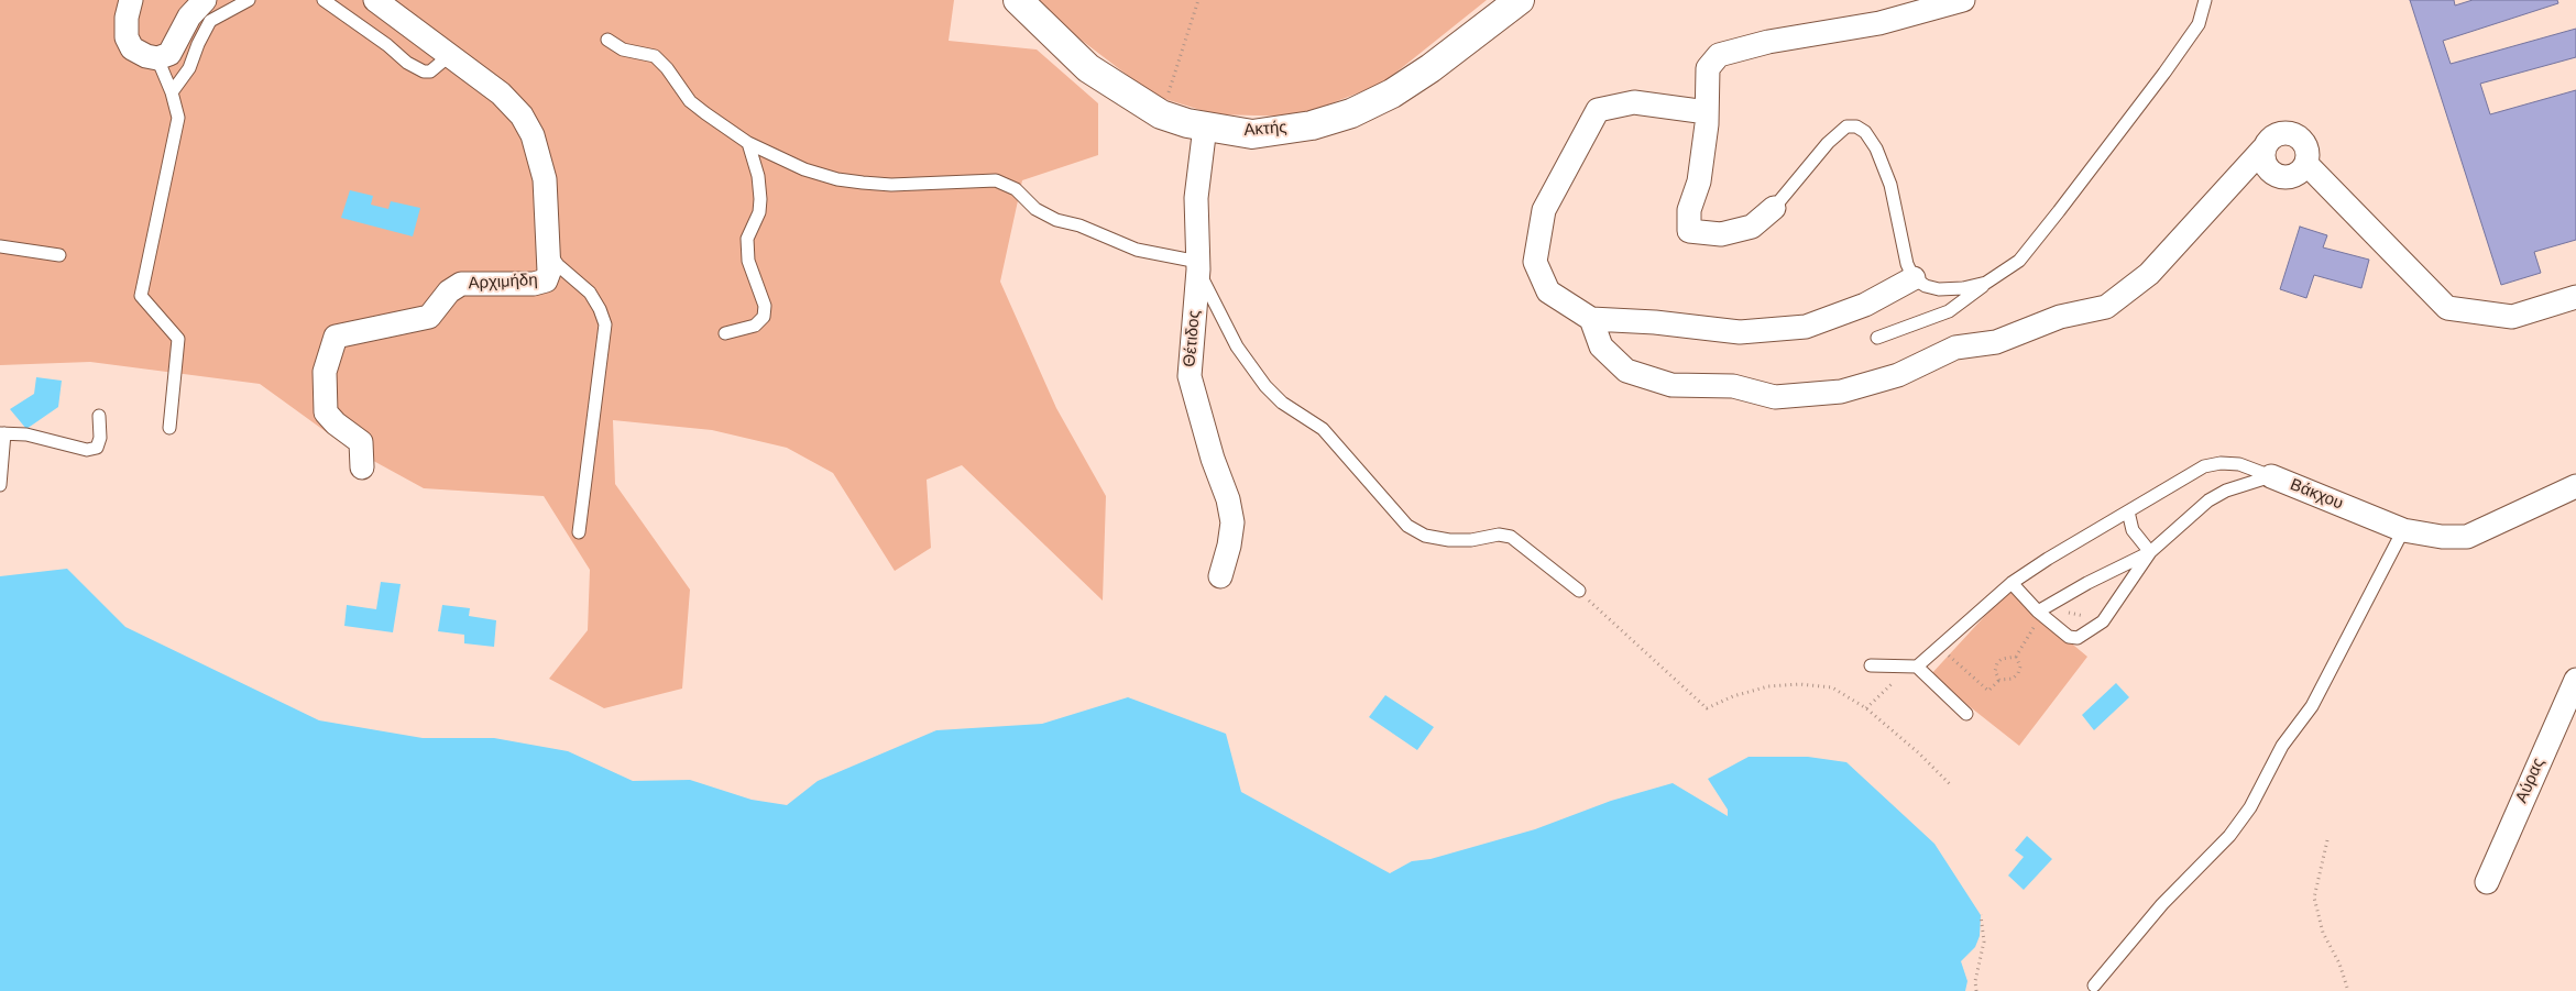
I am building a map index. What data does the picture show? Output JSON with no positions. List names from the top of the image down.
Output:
{
  "streets": {
    "street": [
      "Ακτής",
      "Αρχιμήδη",
      "Θέτιδος",
      "Βάκχου",
      "Αύρας"
    ]
  },
  "crossings": [
    ["Ακτής", "Θέτιδος"]
  ]
}
